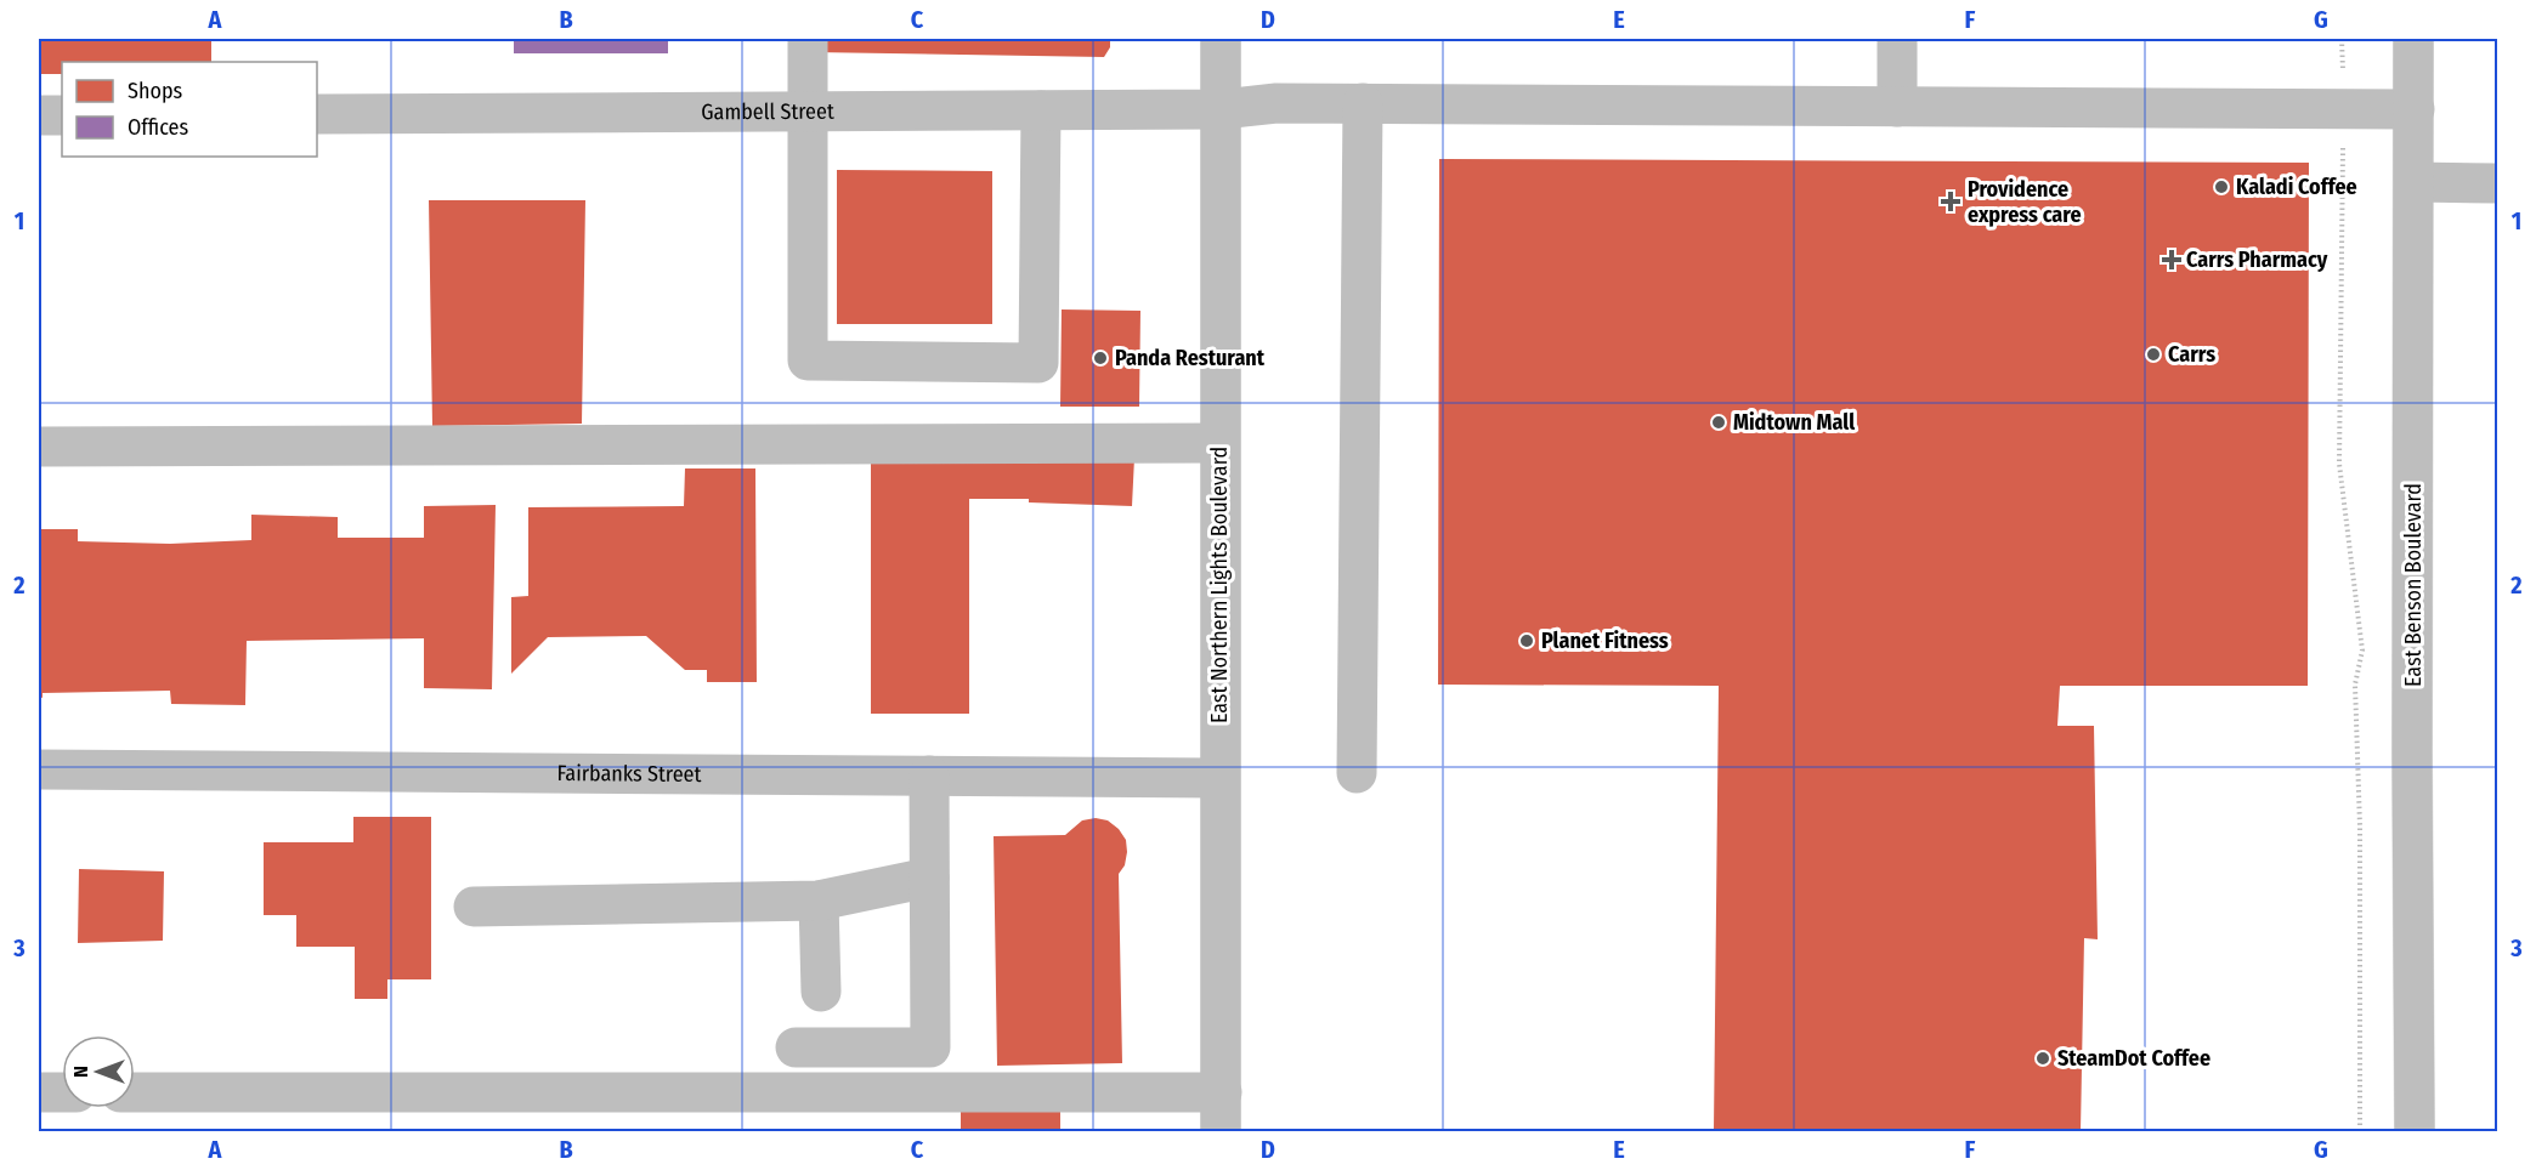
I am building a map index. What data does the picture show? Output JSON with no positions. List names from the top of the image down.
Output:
{
  "streets": {
    "main road": [
      "Gambell Street",
      "East Northern Lights Boulevard",
      "East Benson Boulevard",
      "Fairbanks Street"
    ]
  },
  "crossings": [
    ["Gambell Street", "East Northern Lights Boulevard"],
    ["Gambell Street", "East Benson Boulevard"],
    ["East Northern Lights Boulevard", "Fairbanks Street"]
  ],
  "places": {
    "other": [
      "Kaladi Coffee",
      "Carrs",
      "Panda Resturant",
      "Midtown Mall",
      "Planet Fitness",
      "SteamDot Coffee"
    ],
    "health": ["Providence express care", "Carrs Pharmacy"]
  },
  "legend": ["Shops", "Offices"],
  "north": "left",
  "grid": {
    "columns": [
      "A",
      "B",
      "C",
      "D",
      "E",
      "F",
      "G"
    ],
    "rows": ["1", "2", "3"]
  }
}
